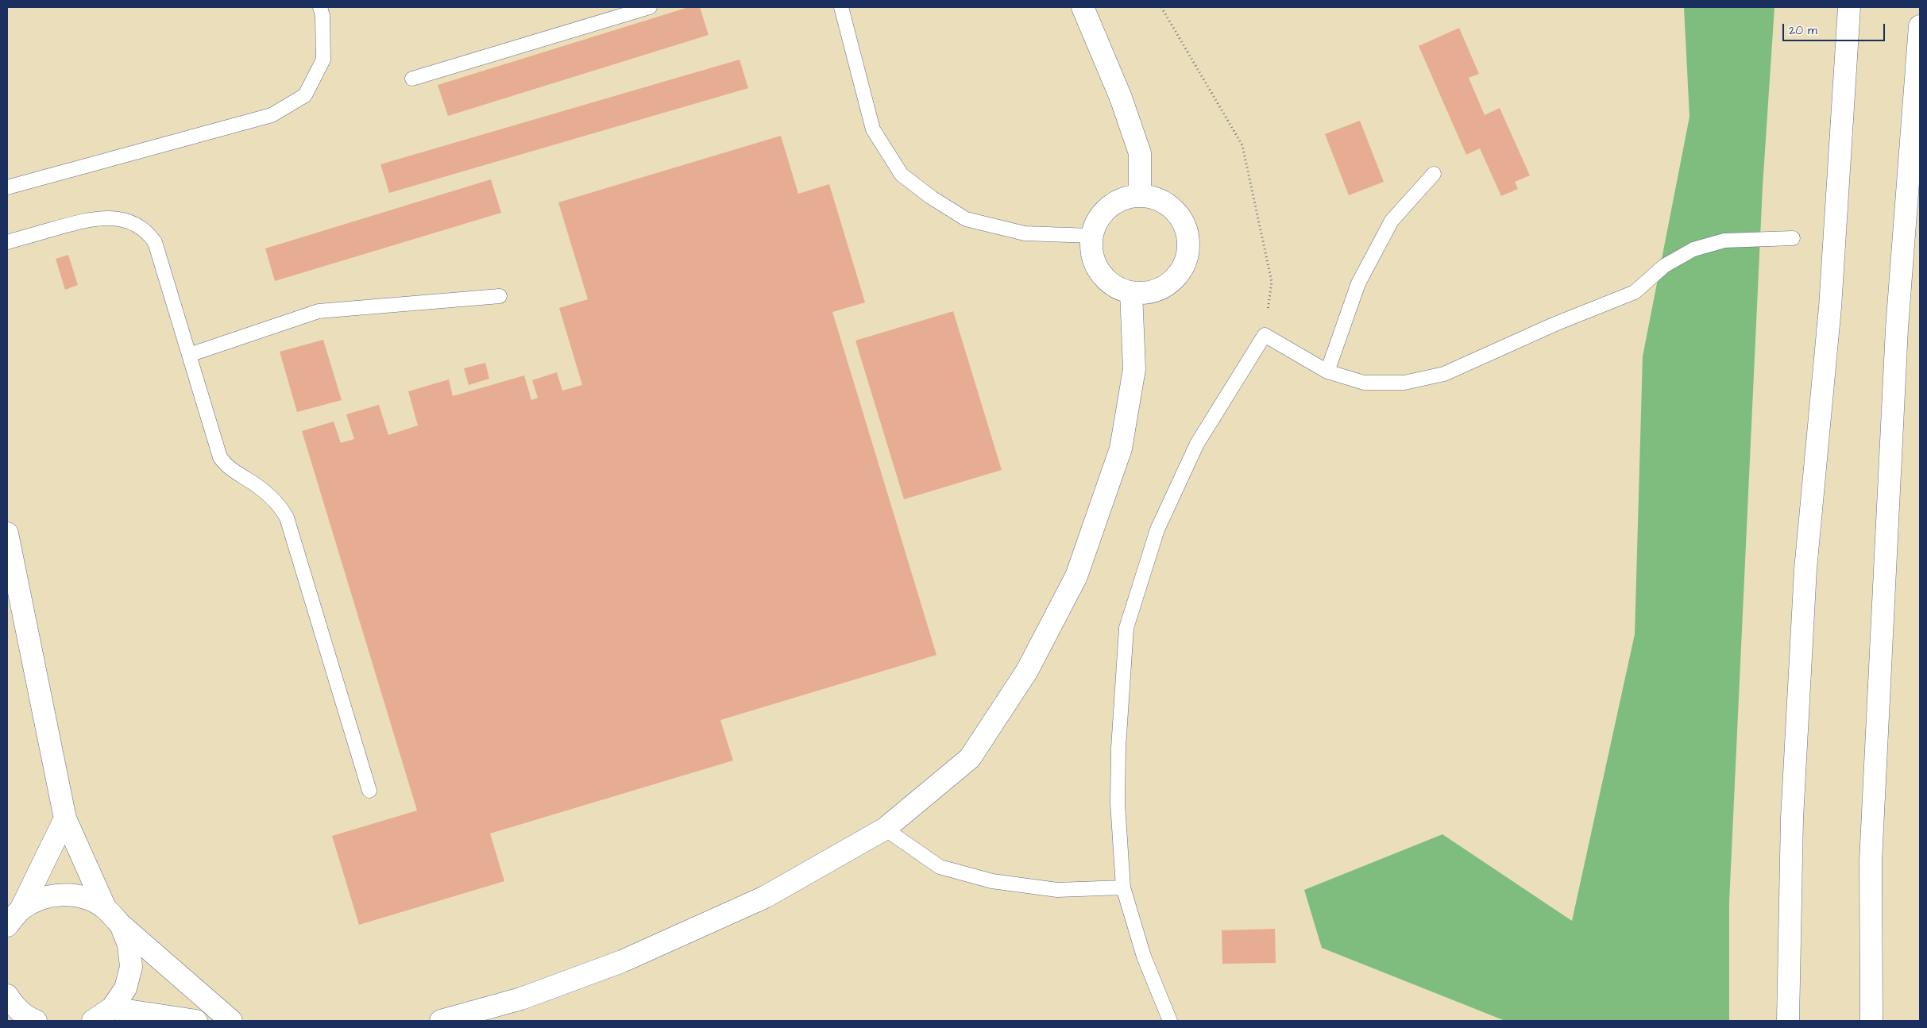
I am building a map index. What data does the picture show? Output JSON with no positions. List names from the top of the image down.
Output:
{
  "scale_bar": "20 m"
}
